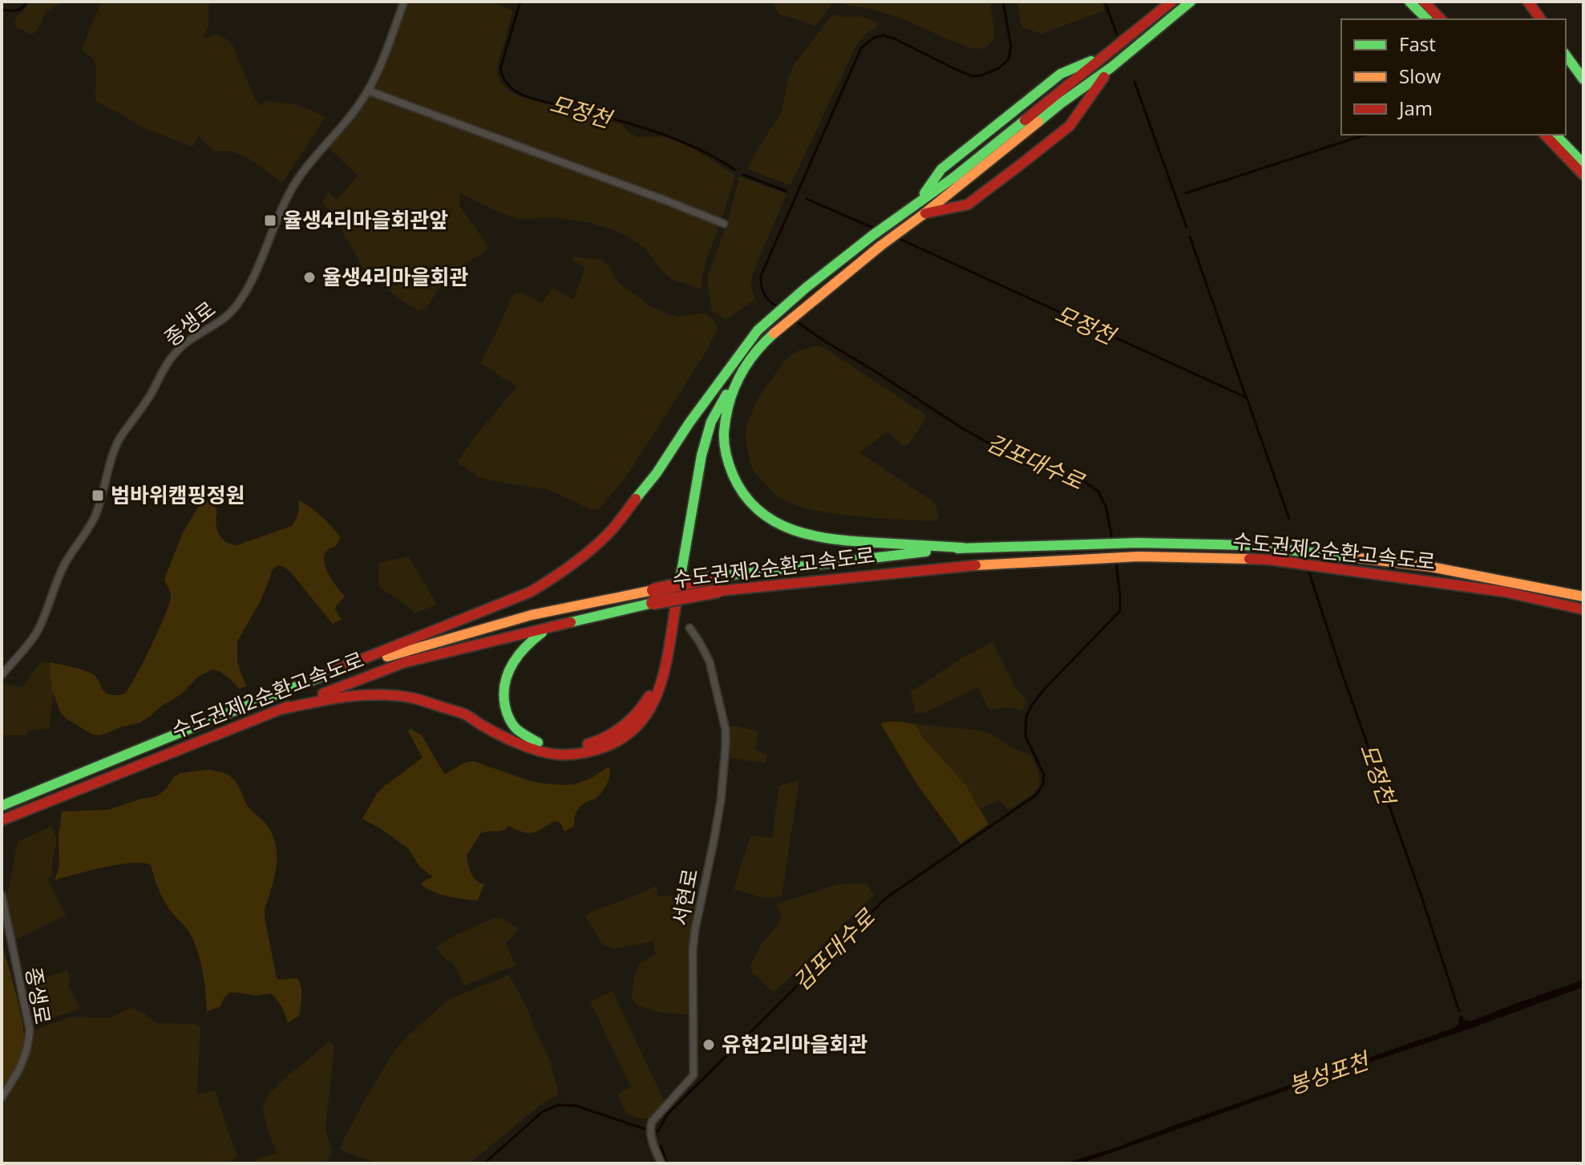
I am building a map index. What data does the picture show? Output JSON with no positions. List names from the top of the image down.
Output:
{
  "streets": {
    "main road": ["수도권제2순환고속도로"],
    "street": ["종생로", "서현로"]
  },
  "water": ["모정천", "김포대수로", "봉성포천"],
  "places": {
    "transit": ["율생4리마을회관앞", "범바위캠핑정원"],
    "other": ["율생4리마을회관", "유현2리마을회관"]
  },
  "legend": ["Fast", "Slow", "Jam"]
}
